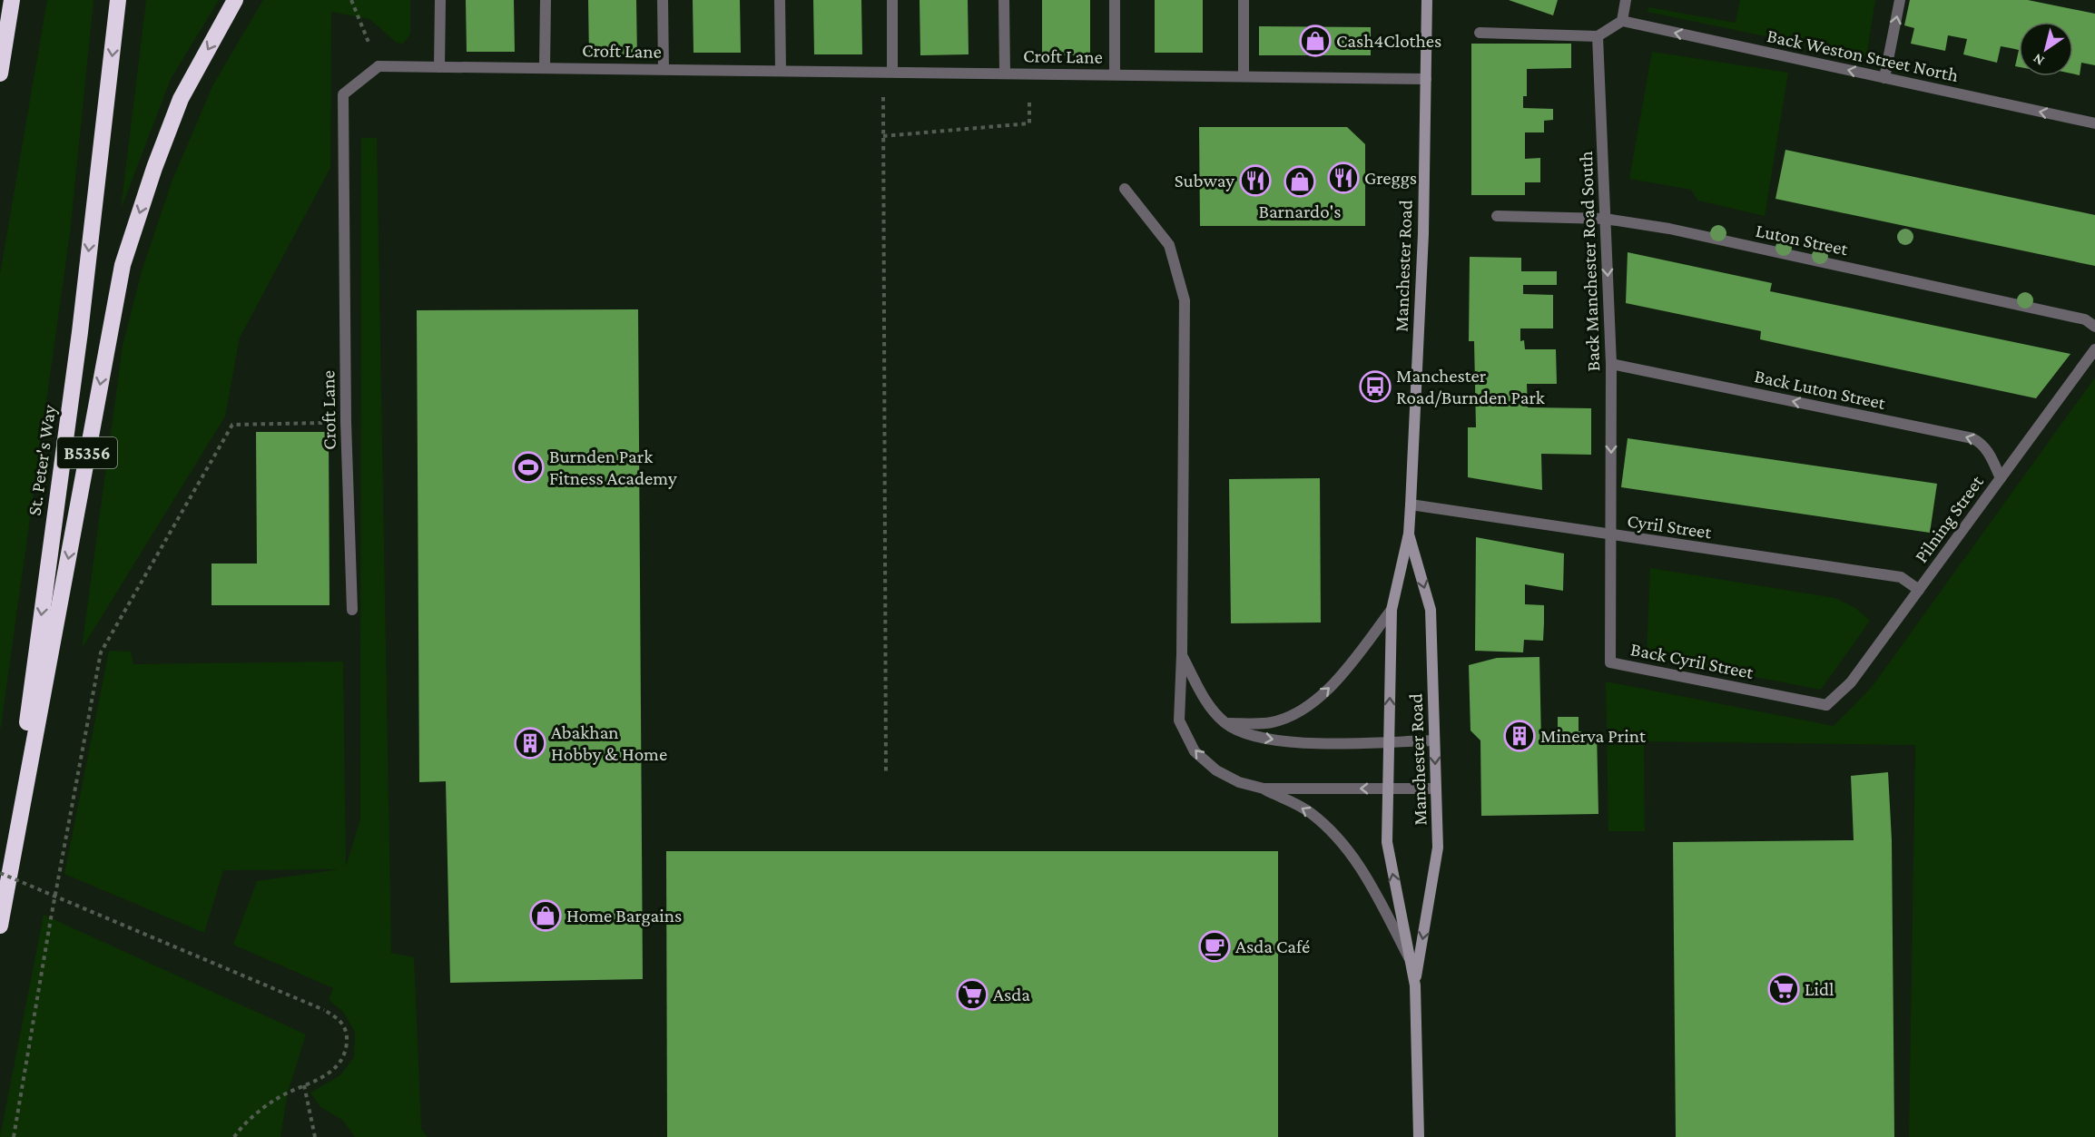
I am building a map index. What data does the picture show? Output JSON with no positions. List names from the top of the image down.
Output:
{
  "streets": {
    "highway": ["B5356", "St. Peter's Way"],
    "main road": ["Manchester Road"],
    "street": [
      "Croft Lane",
      "Back Weston Street North",
      "Luton Street",
      "Back Manchester Road South",
      "Back Luton Street",
      "Pilning Street",
      "Cyril Street",
      "Back Cyril Street"
    ]
  },
  "crossings": [
    ["Croft Lane", "Manchester Road"],
    ["Luton Street", "Back Manchester Road South"],
    ["Back Manchester Road South", "Back Luton Street"],
    ["Back Manchester Road South", "Cyril Street"],
    ["Back Manchester Road South", "Back Cyril Street"],
    ["Manchester Road", "Cyril Street"],
    ["Back Luton Street", "Pilning Street"],
    ["B5356", "St. Peter's Way"],
    ["Pilning Street", "Cyril Street"],
    ["Pilning Street", "Back Cyril Street"],
    ["Cyril Street", "Back Cyril Street"]
  ],
  "one_way": ["Back Weston Street North", "Back Manchester Road South", "Back Luton Street"],
  "places": {
    "shop": ["Cash4Clothes", "Barnardo's", "Home Bargains"],
    "restaurant": ["Greggs", "Subway"],
    "bus stop": ["Manchester Road/Burnden Park"],
    "sports": ["Burnden Park Fitness Academy"],
    "building": ["Minerva Print", "Abakhan Hobby & Home"],
    "cafe": ["Asda Café"],
    "supermarket": ["Lidl", "Asda"]
  },
  "north": "bottom left"
}
